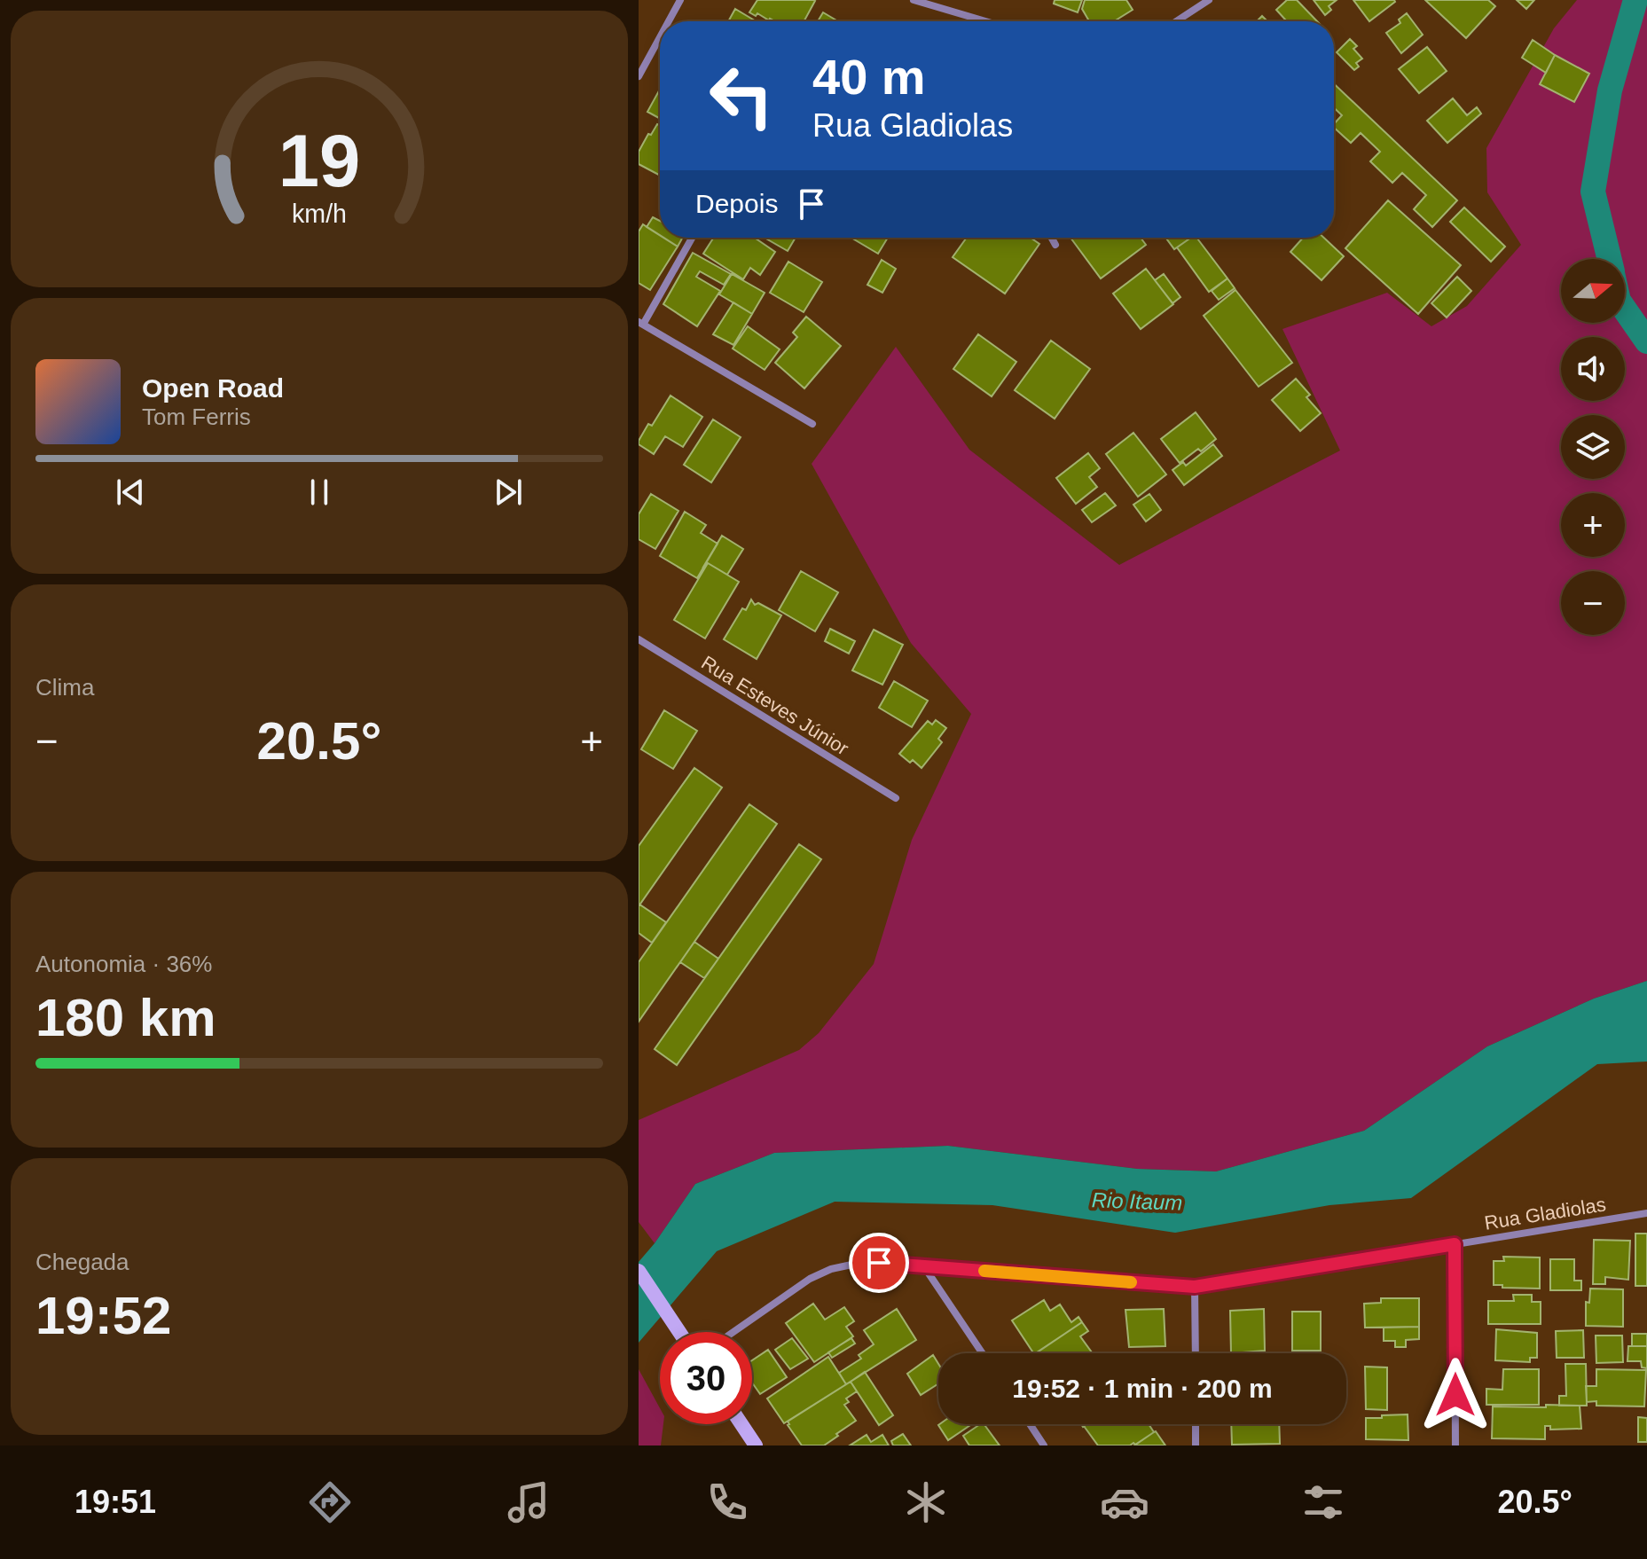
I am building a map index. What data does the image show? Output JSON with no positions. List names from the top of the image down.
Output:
{
  "streets": {
    "street": ["Rua Esteves Júnior", "Rua Gladiolas"]
  },
  "water": ["Rio Itaum"],
  "north": "right",
  "page": {
    "turn": ["40 m", "Rua Gladiolas"],
    "then": "Depois",
    "map_buttons": ["+", "−"],
    "song": ["Open Road", "Tom Ferris"],
    "tile": [
      "Clima",
      ["Autonomia · 36%", "180 km"],
      ["Chegada", "19:52"]
    ],
    "heat": ["−", "20.5°", "+"],
    "limit": "30",
    "trip": "19:52 · 1 min · 200 m",
    "tabs": ["19:51", "20.5°"],
    "gauge": ["19", "km/h"]
  }
}
